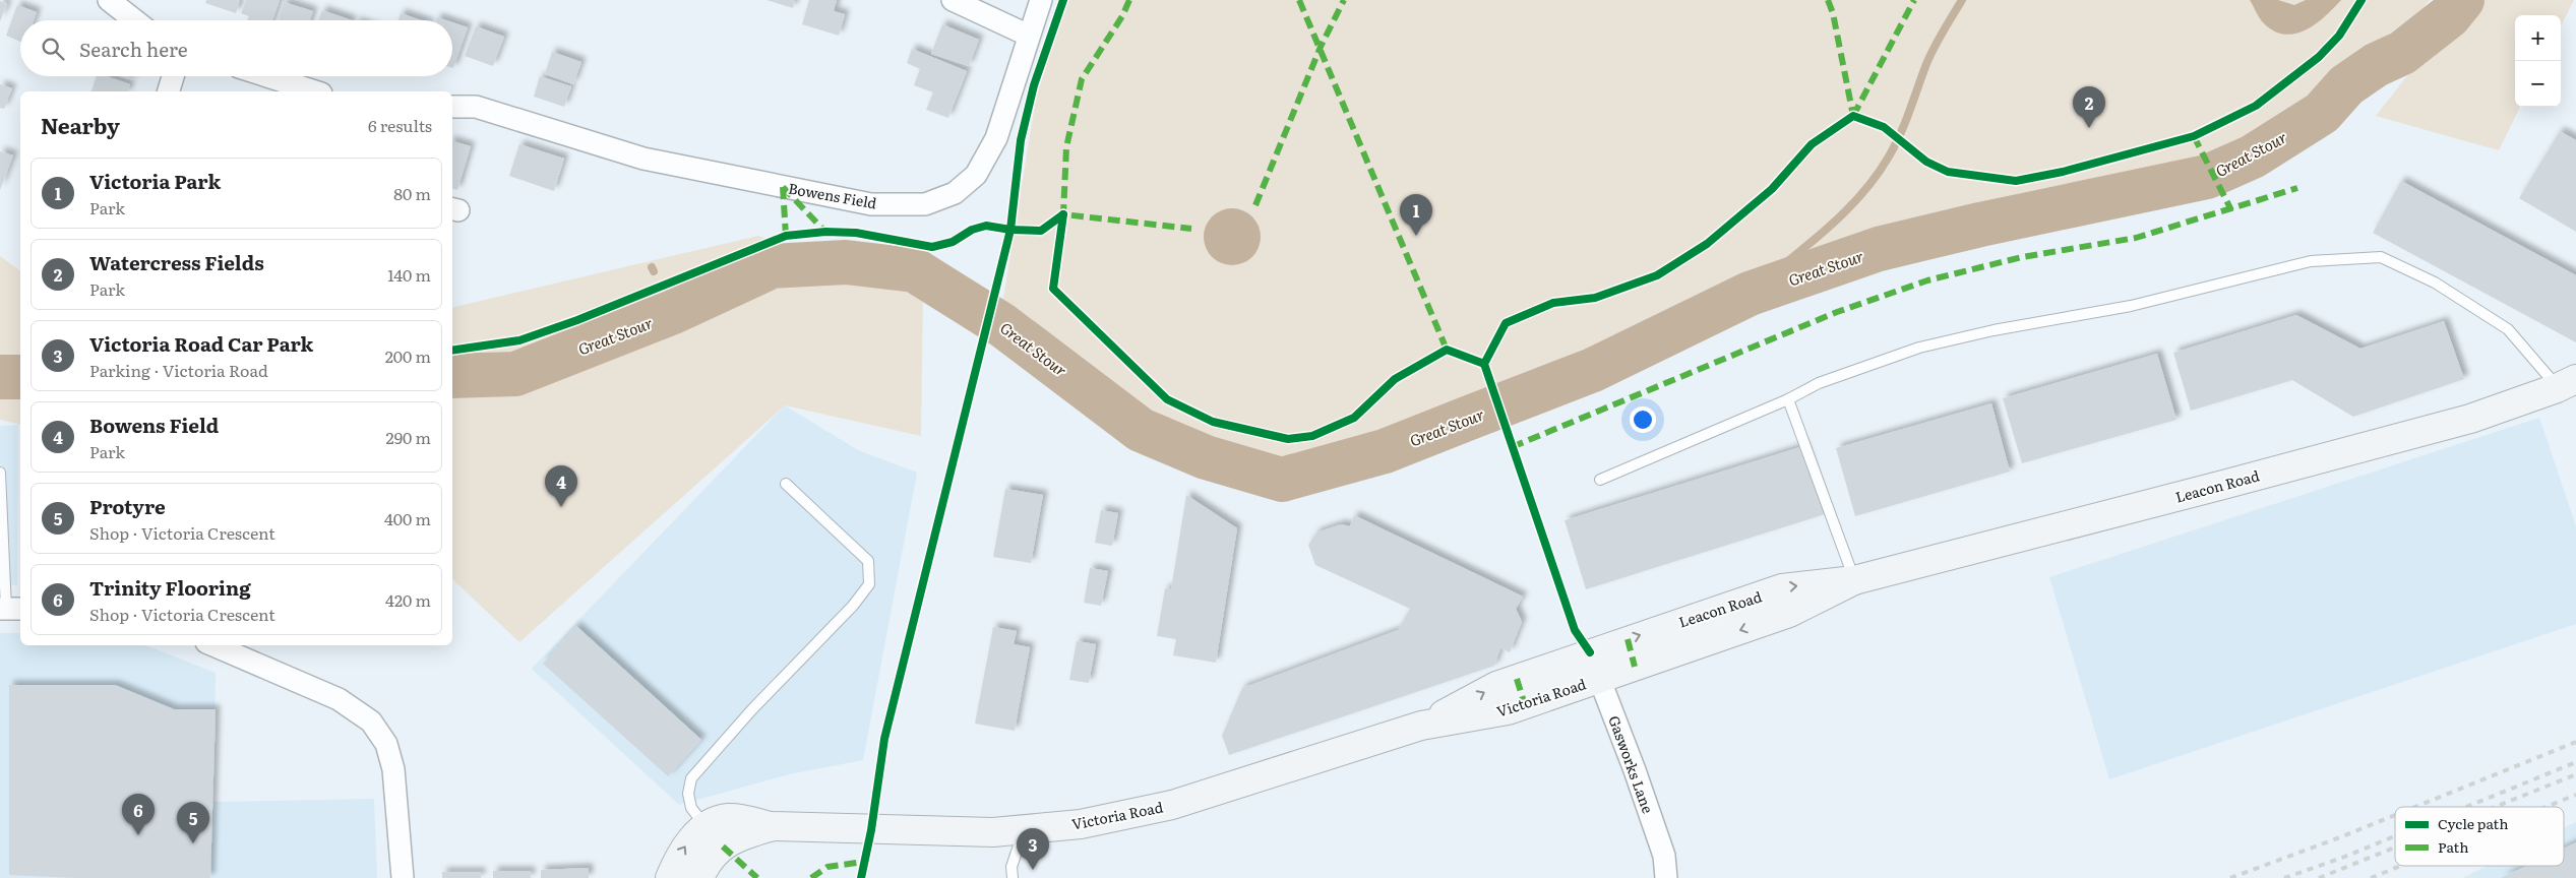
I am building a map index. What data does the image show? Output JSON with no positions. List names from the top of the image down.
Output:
{
  "streets": {
    "street": [
      "Bowens Field",
      "Leacon Road",
      "Victoria Road",
      "Gasworks Lane"
    ]
  },
  "crossings": [
    ["Leacon Road", "Victoria Road"],
    ["Leacon Road", "Gasworks Lane"],
    ["Victoria Road", "Gasworks Lane"]
  ],
  "water": ["Great Stour"],
  "legend": ["Cycle path", "Path"],
  "page": {
    "map_buttons": ["+", "−"],
    "search": "Search here",
    "pins": [
      "2",
      "1",
      "4",
      "6",
      "5",
      "3"
    ],
    "heading": ["Nearby", "6 results"],
    "list": [
      {
        "mark": "1",
        "name": "Victoria Park",
        "note": "Park",
        "value": "80 m"
      },
      {
        "mark": "2",
        "name": "Watercress Fields",
        "note": "Park",
        "value": "140 m"
      },
      {
        "mark": "3",
        "name": "Victoria Road Car Park",
        "note": "Parking · Victoria Road",
        "value": "200 m"
      },
      {
        "mark": "4",
        "name": "Bowens Field",
        "note": "Park",
        "value": "290 m"
      },
      {
        "mark": "5",
        "name": "Protyre",
        "note": "Shop · Victoria Crescent",
        "value": "400 m"
      },
      {
        "mark": "6",
        "name": "Trinity Flooring",
        "note": "Shop · Victoria Crescent",
        "value": "420 m"
      }
    ]
  }
}
